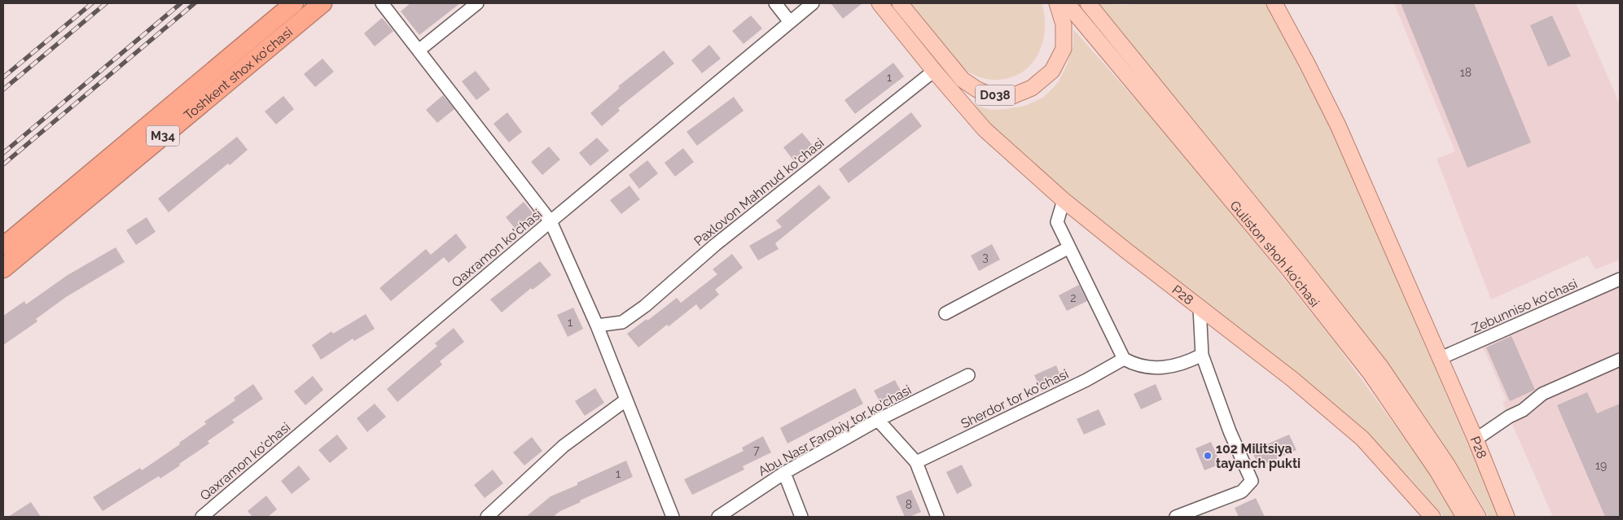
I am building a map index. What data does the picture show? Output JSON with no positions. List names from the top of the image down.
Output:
{
  "streets": {
    "highway": ["Toshkent shox ko'chasi", "M34"],
    "main road": ["D038", "Guliston shoh ko'chasi", "Р28"],
    "street": [
      "Paxlovon Mahmud ko'chasi",
      "Qaxramon ko'chasi",
      "Zebunniso ko'chasi",
      "Sherdor tor ko'chasi",
      "Abu Nasr Farobiy tor ko'chasi"
    ]
  },
  "crossings": [
    ["D038", "Paxlovon Mahmud ko'chasi"],
    ["D038", "Р28"],
    ["Paxlovon Mahmud ko'chasi", "Р28"],
    ["Р28", "Zebunniso ko'chasi"]
  ],
  "places": ["102 Militsiya tayanch pukti"],
  "house_numbers": [
    "18",
    "1",
    "3",
    "2",
    "1",
    "7",
    "19",
    "1",
    "8"
  ]
}
